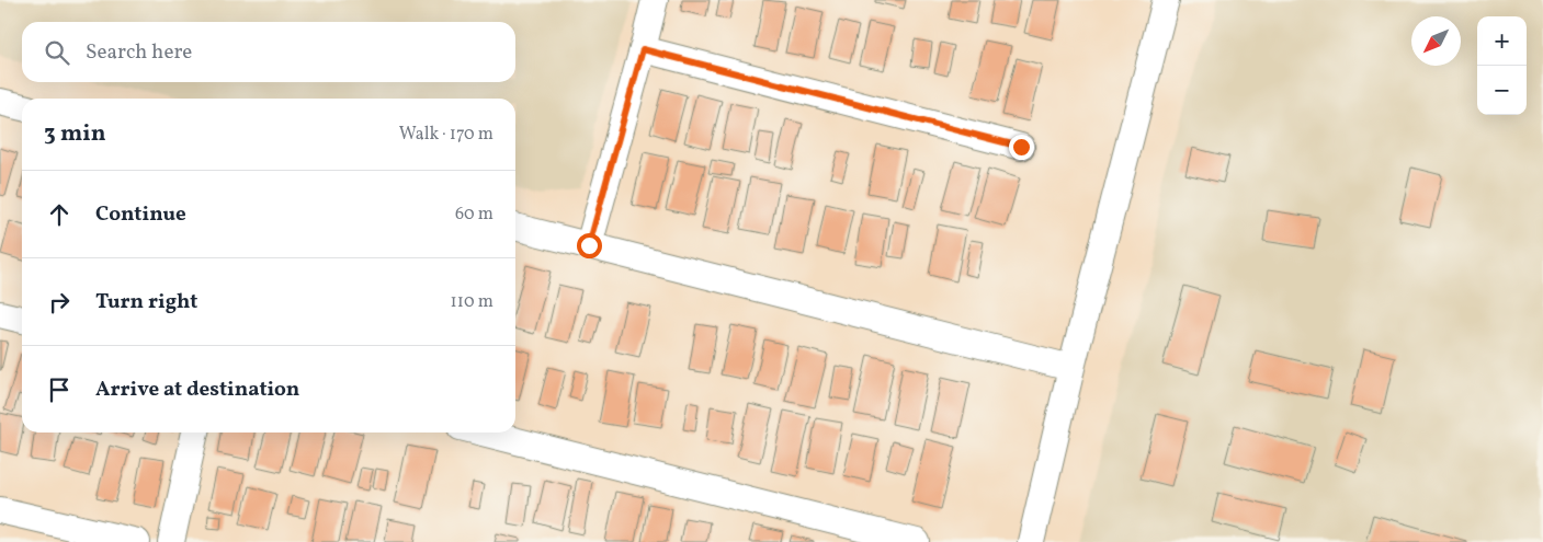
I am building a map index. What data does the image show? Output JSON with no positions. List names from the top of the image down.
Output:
{
  "north": "bottom left",
  "page": {
    "map_buttons": ["+", "−"],
    "search": "Search here",
    "heading": ["3 min", "Walk · 170 m"],
    "list": [
      ["Continue", "60 m"],
      ["Turn right", "110 m"],
      "Arrive at destination"
    ]
  }
}
